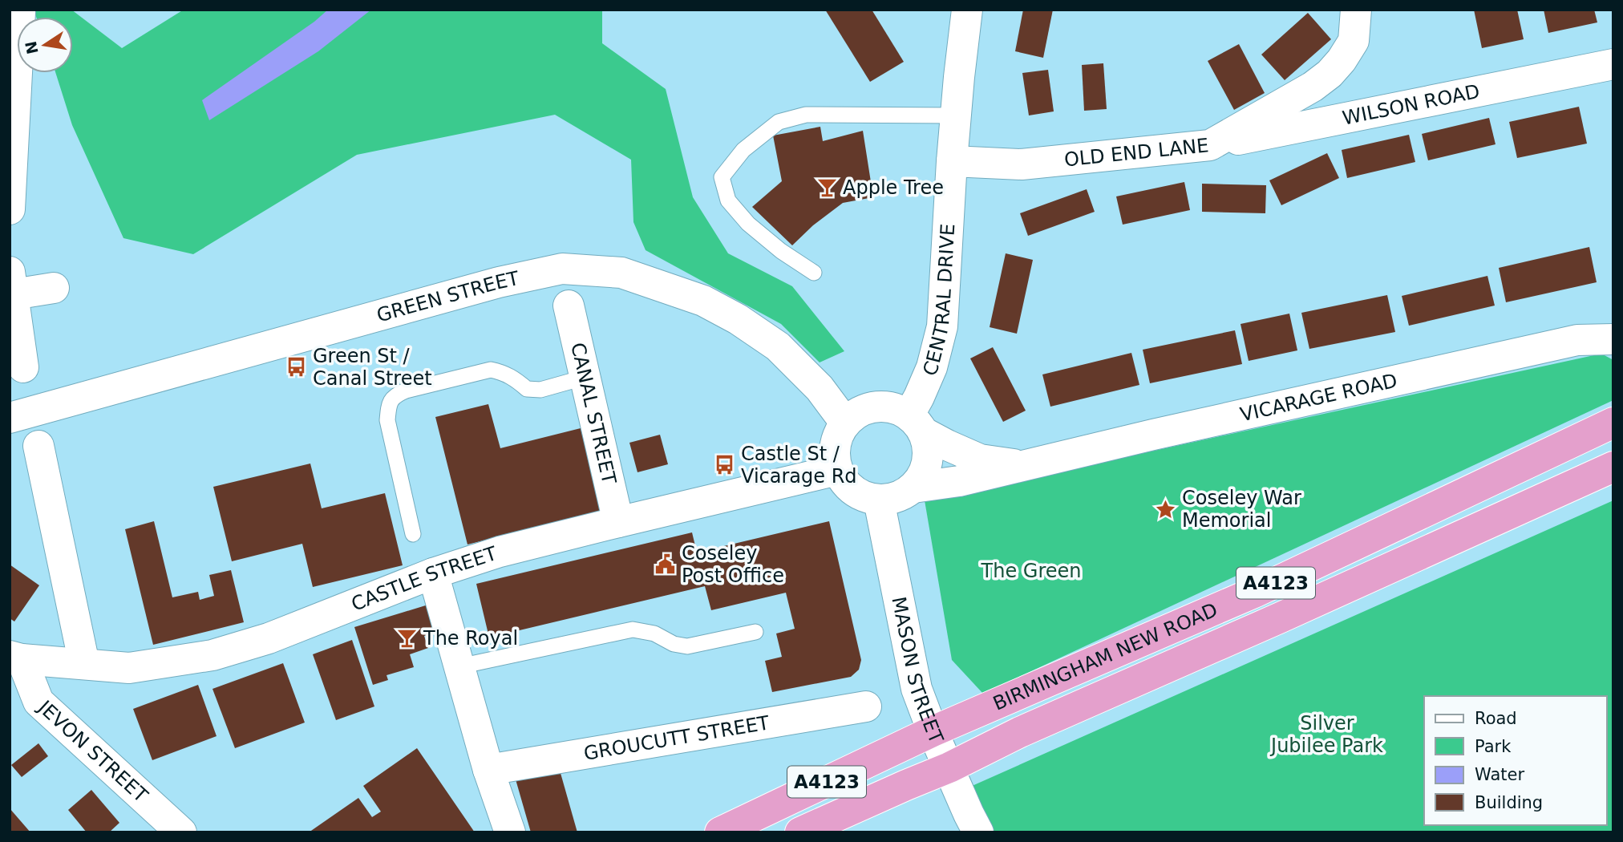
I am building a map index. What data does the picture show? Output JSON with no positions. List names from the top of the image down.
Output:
{
  "streets": {
    "highway": ["A4123", "BIRMINGHAM NEW ROAD"],
    "street": [
      "WILSON ROAD",
      "OLD END LANE",
      "GREEN STREET",
      "CENTRAL DRIVE",
      "VICARAGE ROAD",
      "CANAL STREET",
      "CASTLE STREET",
      "MASON STREET",
      "GROUCUTT STREET",
      "JEVON STREET"
    ]
  },
  "crossings": [
    ["WILSON ROAD", "OLD END LANE"],
    ["OLD END LANE", "CENTRAL DRIVE"],
    ["GREEN STREET", "CENTRAL DRIVE"],
    ["GREEN STREET", "VICARAGE ROAD"],
    ["GREEN STREET", "CASTLE STREET"],
    ["GREEN STREET", "MASON STREET"],
    ["CENTRAL DRIVE", "VICARAGE ROAD"],
    ["CENTRAL DRIVE", "CASTLE STREET"],
    ["CENTRAL DRIVE", "MASON STREET"],
    ["VICARAGE ROAD", "CASTLE STREET"],
    ["VICARAGE ROAD", "MASON STREET"],
    ["CANAL STREET", "CASTLE STREET"],
    ["CASTLE STREET", "MASON STREET"],
    ["CASTLE STREET", "JEVON STREET"],
    ["BIRMINGHAM NEW ROAD", "MASON STREET"]
  ],
  "parks": ["The Green", "Silver Jubilee Park"],
  "places": {
    "bar": ["Apple Tree", "The Royal"],
    "bus stop": ["Green St / Canal Street", "Castle St / Vicarage Rd"],
    "place": ["Coseley War Memorial"],
    "public building": ["Coseley Post Office"]
  },
  "legend": [
    "Road",
    "Park",
    "Water",
    "Building"
  ],
  "north": "left"
}
